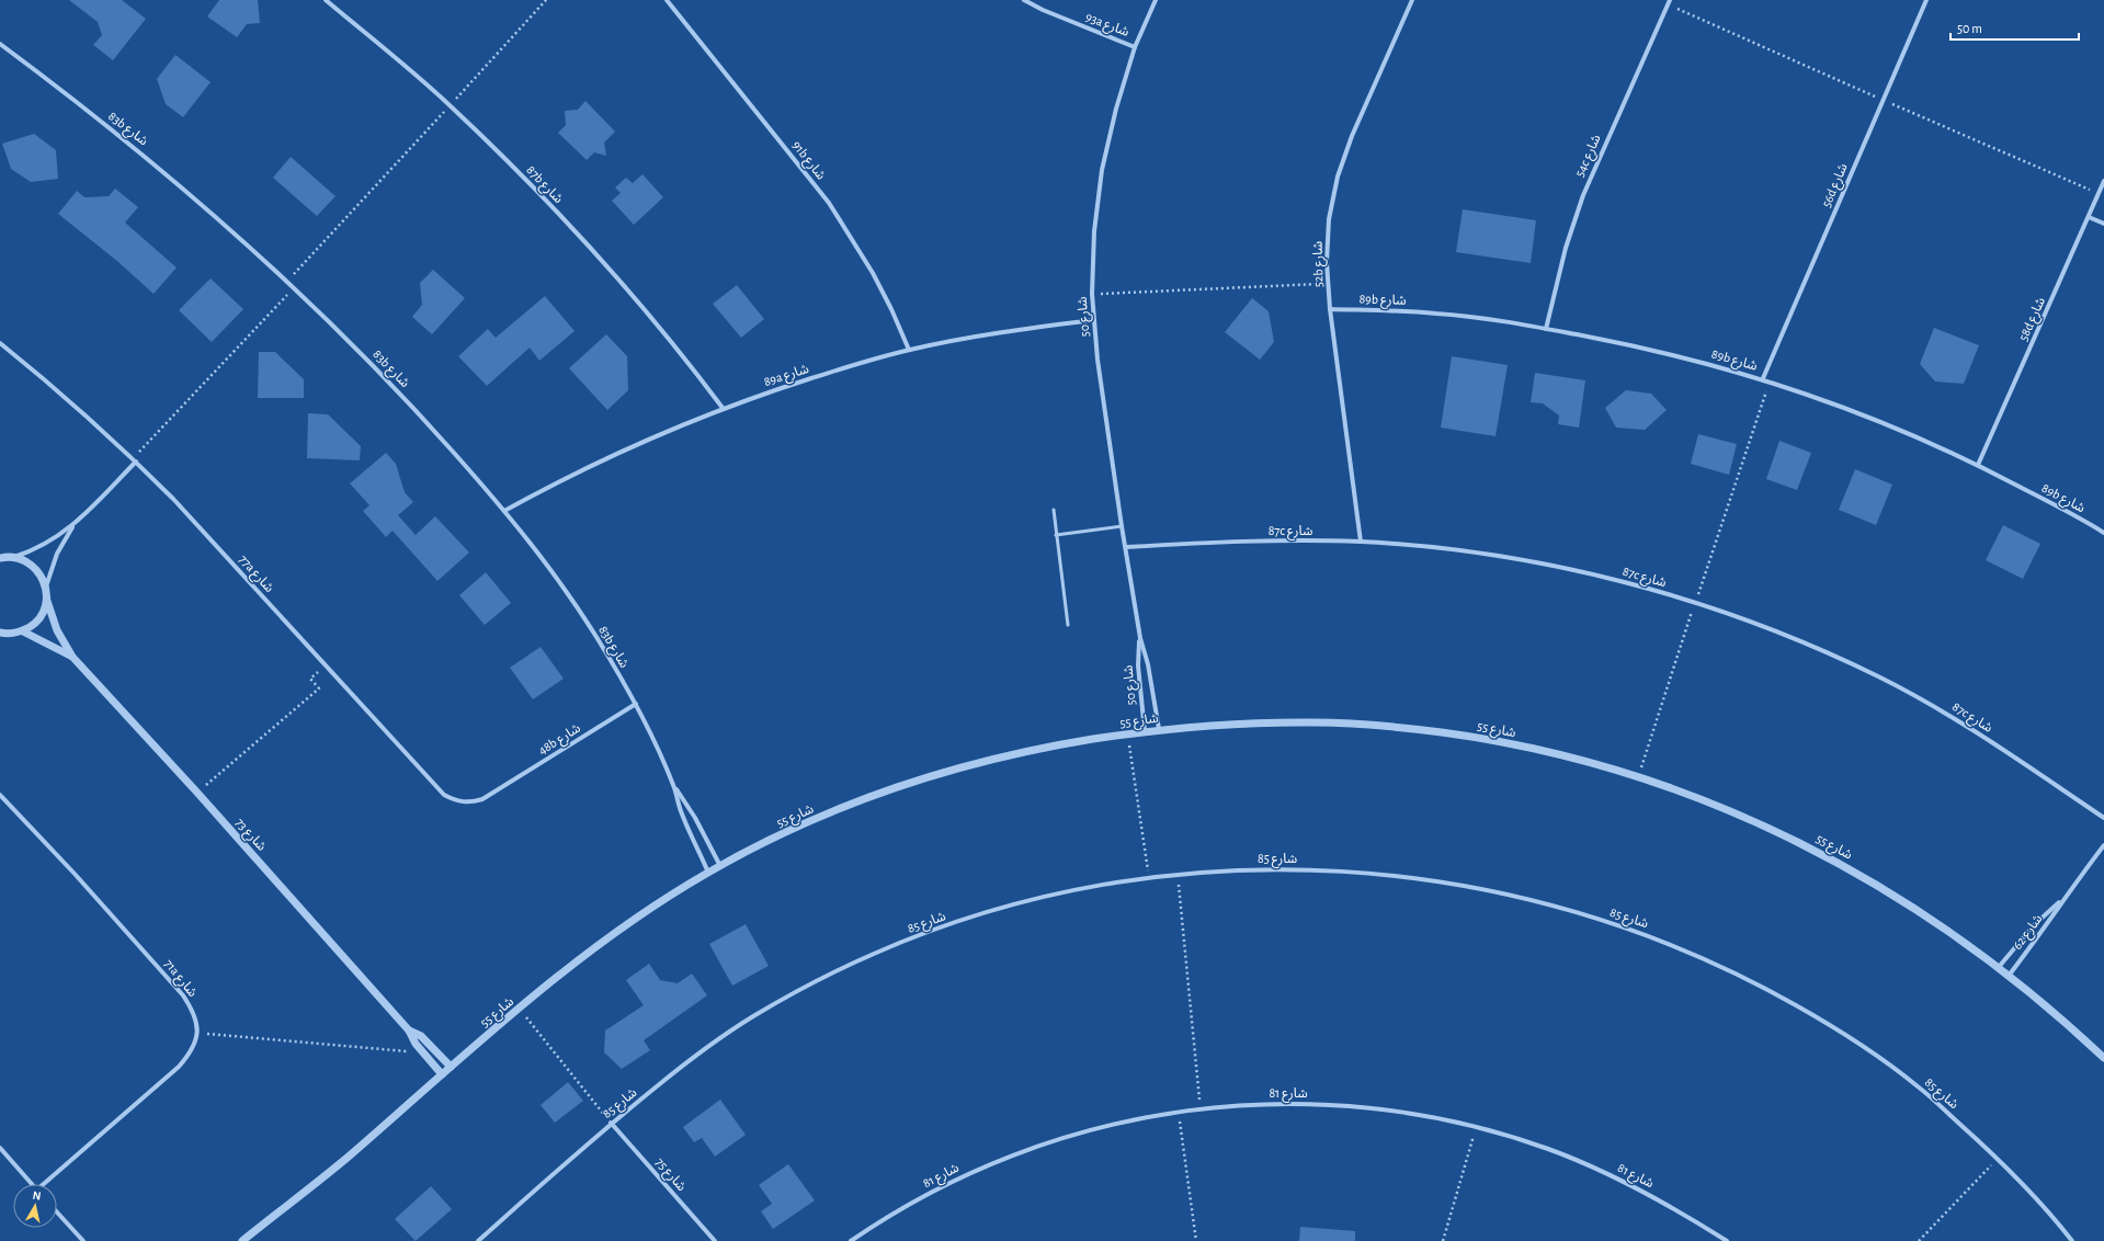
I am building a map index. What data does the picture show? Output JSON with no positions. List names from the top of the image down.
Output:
{
  "streets": {
    "street": [
      "93a شارع",
      "83b شارع",
      "54c شارع",
      "91b شارع",
      "87b شارع",
      "56d شارع",
      "52b شارع",
      "89b شارع",
      "شارع 50",
      "58d شارع",
      "89a شارع",
      "87c شارع",
      "77a شارع",
      "شارع 55",
      "48b شارع",
      "شارع 73",
      "شارع 85",
      "شارع 62",
      "71a شارع",
      "شارع 81",
      "شارع 75"
    ]
  },
  "crossings": [
    ["93a شارع", "شارع 50"],
    ["83b شارع", "89a شارع"],
    ["83b شارع", "شارع 55"],
    ["83b شارع", "48b شارع"],
    ["54c شارع", "89b شارع"],
    ["91b شارع", "89a شارع"],
    ["87b شارع", "89a شارع"],
    ["56d شارع", "89b شارع"],
    ["52b شارع", "89b شارع"],
    ["52b شارع", "87c شارع"],
    ["89b شارع", "58d شارع"],
    ["شارع 50", "89a شارع"],
    ["شارع 50", "87c شارع"],
    ["شارع 50", "شارع 55"],
    ["77a شارع", "48b شارع"],
    ["شارع 55", "شارع 73"],
    ["شارع 55", "شارع 62"],
    ["شارع 85", "شارع 75"]
  ],
  "scale_bar": "50 m",
  "north": "top"
}
